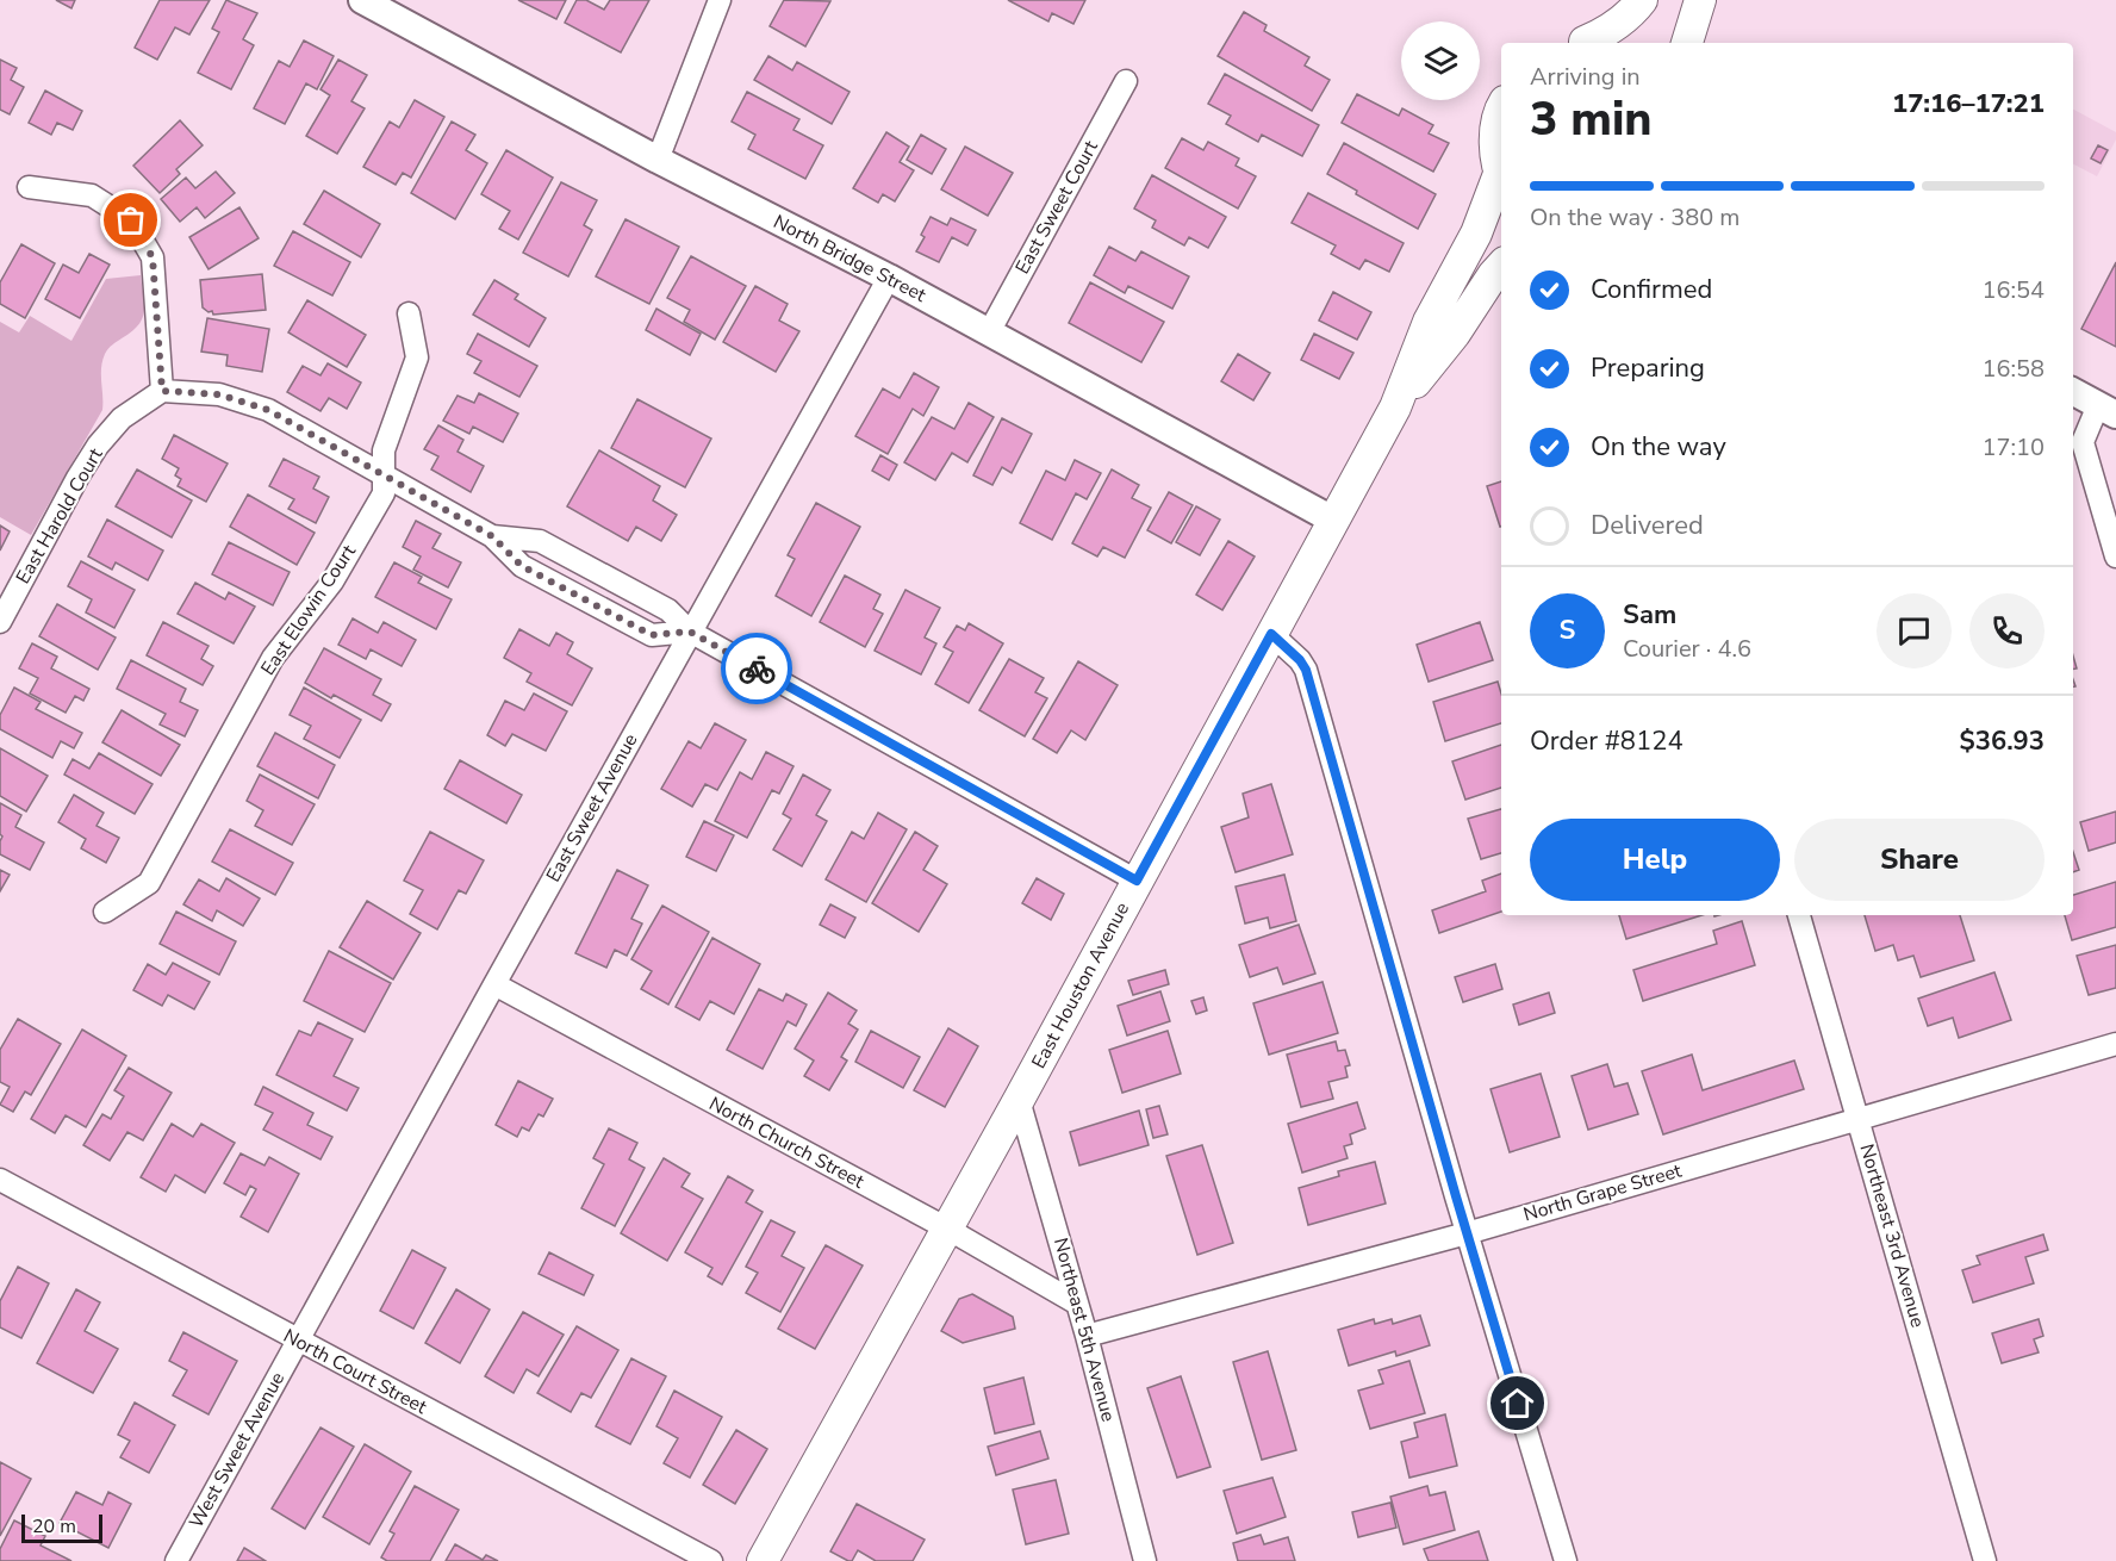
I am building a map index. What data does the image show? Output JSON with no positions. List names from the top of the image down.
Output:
{
  "streets": {
    "main road": ["East Houston Avenue"],
    "street": [
      "East Sweet Court",
      "North Bridge Street",
      "East Harold Court",
      "East Elowin Court",
      "East Sweet Avenue",
      "North Church Street",
      "North Grape Street",
      "Northeast 3rd Avenue",
      "Northeast 5th Avenue",
      "North Court Street",
      "West Sweet Avenue"
    ]
  },
  "crossings": [
    ["East Sweet Court", "North Bridge Street"],
    ["North Bridge Street", "East Sweet Avenue"],
    ["North Bridge Street", "East Houston Avenue"],
    ["East Sweet Avenue", "North Church Street"],
    ["East Sweet Avenue", "North Court Street"],
    ["East Sweet Avenue", "West Sweet Avenue"],
    ["East Houston Avenue", "North Church Street"],
    ["East Houston Avenue", "Northeast 5th Avenue"],
    ["North Church Street", "Northeast 5th Avenue"],
    ["North Grape Street", "Northeast 3rd Avenue"],
    ["North Grape Street", "Northeast 5th Avenue"],
    ["North Court Street", "West Sweet Avenue"]
  ],
  "scale_bar": "20 m",
  "page": {
    "heading": ["3 min", "Arriving in", "17:16–17:21"],
    "panel": [
      "Sam",
      "Courier · 4.6",
      "Order #8124",
      "$36.93"
    ],
    "bar": "On the way · 380 m",
    "list": [
      ["Confirmed", "16:54"],
      ["Preparing", "16:58"],
      ["On the way", "17:10"],
      "Delivered"
    ],
    "round": "S",
    "buttons": ["Help", "Share"],
    "scale": "20 m"
  }
}
